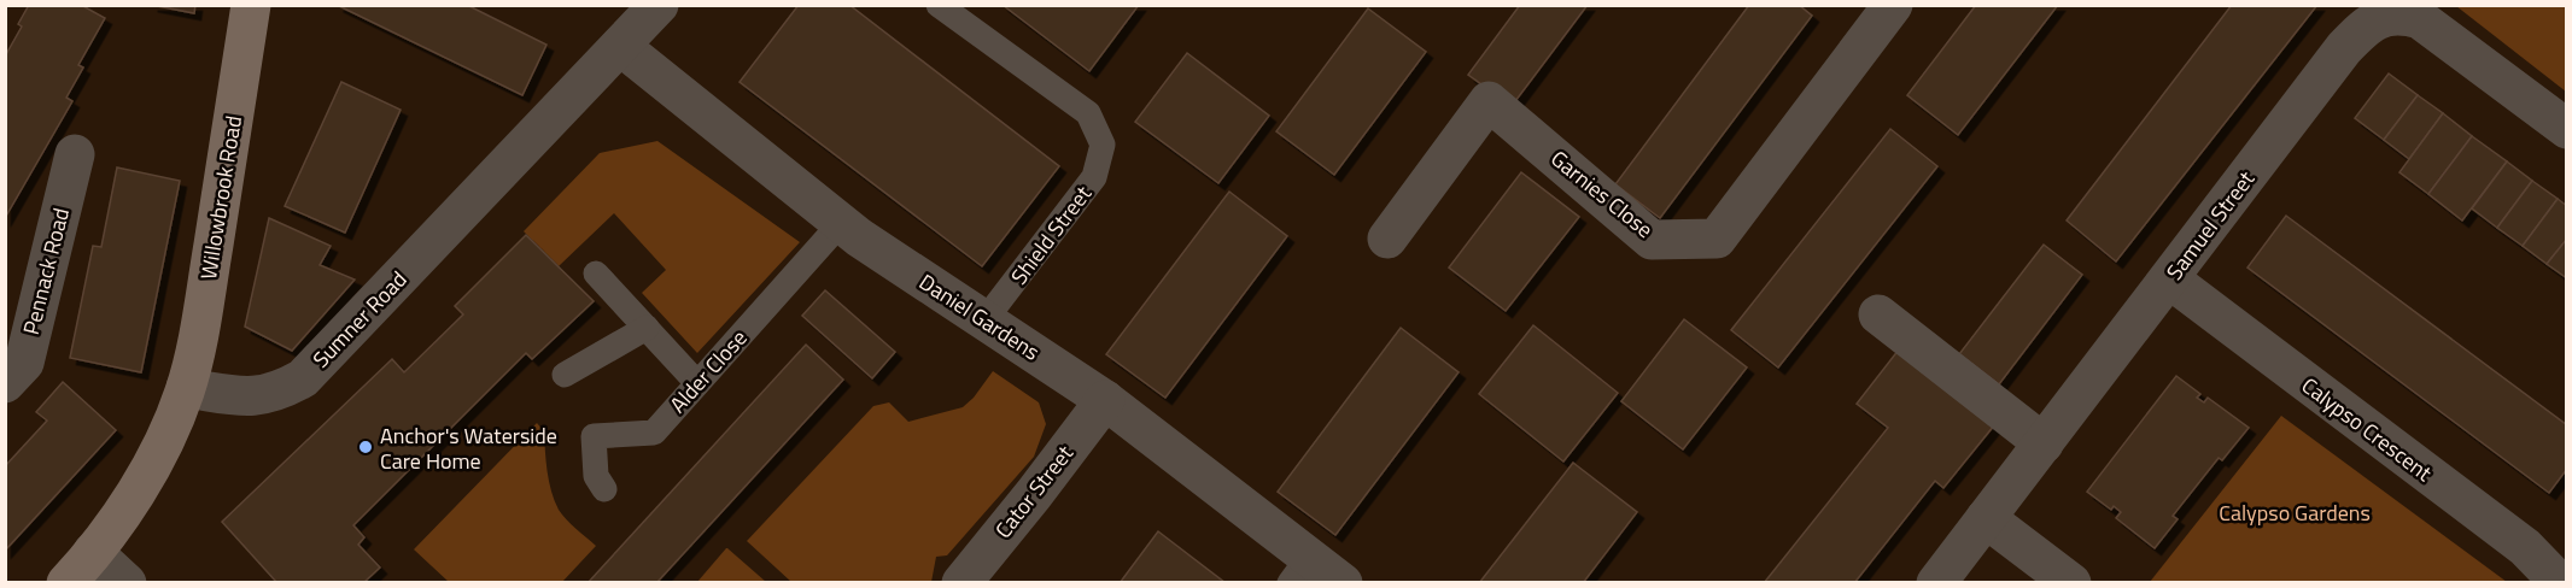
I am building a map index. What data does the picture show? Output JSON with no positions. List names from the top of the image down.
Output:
{
  "streets": {
    "main road": ["Willowbrook Road"],
    "street": [
      "Garnies Close",
      "Samuel Street",
      "Pennack Road",
      "Daniel Gardens",
      "Sumner Road",
      "Calypso Crescent",
      "Cator Street"
    ],
    "lane": ["Shield Street", "Alder Close"]
  },
  "crossings": [
    ["Willowbrook Road", "Sumner Road"],
    ["Samuel Street", "Calypso Crescent"],
    ["Shield Street", "Daniel Gardens"],
    ["Daniel Gardens", "Sumner Road"],
    ["Daniel Gardens", "Alder Close"],
    ["Daniel Gardens", "Cator Street"]
  ],
  "parks": ["Calypso Gardens"],
  "places": ["Anchor's Waterside Care Home"]
}
